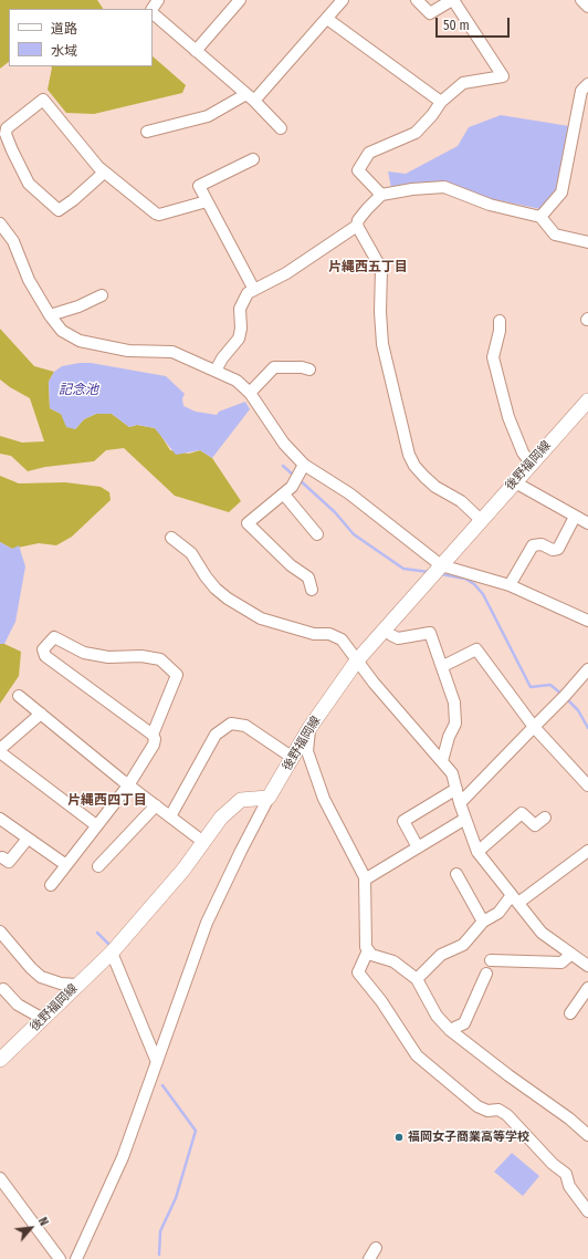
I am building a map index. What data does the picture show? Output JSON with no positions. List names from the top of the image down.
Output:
{
  "streets": {
    "main road": ["後野福岡線"]
  },
  "districts": ["片縄西五丁目", "片縄西四丁目"],
  "water": ["記念池"],
  "places": ["福岡女子商業高等学校"],
  "legend": ["道路", "水域"],
  "scale_bar": "50 m",
  "north": "top right"
}
